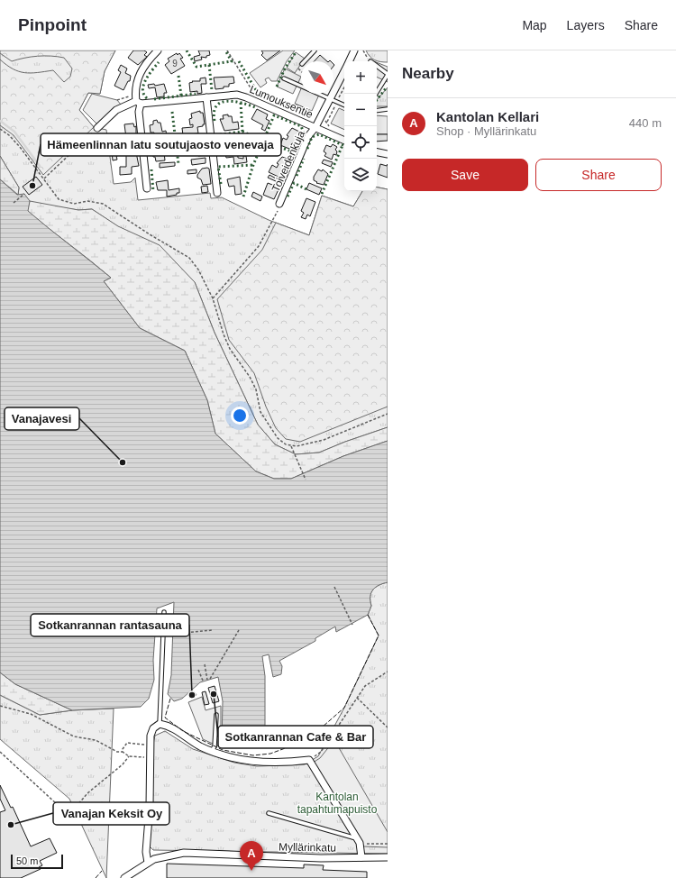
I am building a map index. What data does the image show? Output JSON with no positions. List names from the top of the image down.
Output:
{
  "streets": {
    "street": ["Lumouksentie", "Toiveidenkuja", "Myllärinkatu"]
  },
  "crossings": [
    ["Lumouksentie", "Toiveidenkuja"]
  ],
  "parks": ["Kantolan tapahtumapuisto"],
  "places": [
    "Hämeenlinnan latu soutujaosto venevaja",
    "Vanajavesi",
    "Sotkanrannan Cafe & Bar",
    "Sotkanrannan rantasauna",
    "Vanajan Keksit Oy"
  ],
  "house_numbers": ["9"],
  "scale_bar": "50 m",
  "north": "bottom right",
  "page": {
    "header": "Pinpoint",
    "nav": ["Map", "Layers", "Share"],
    "heading": "Nearby",
    "map_buttons": ["+", "−"],
    "list": [
      {
        "mark": "A",
        "name": "Kantolan Kellari",
        "note": "Shop · Myllärinkatu",
        "value": "440 m"
      }
    ],
    "buttons": ["Save", "Share"],
    "pins": "A",
    "scale": "50 m"
  }
}
